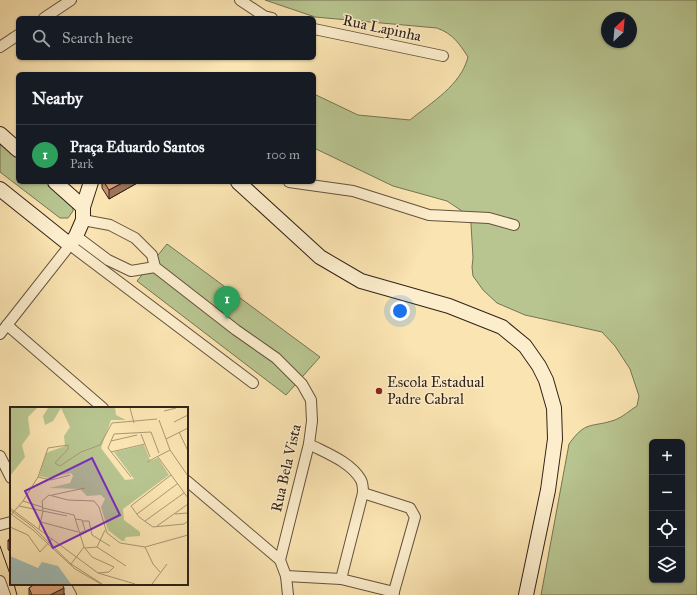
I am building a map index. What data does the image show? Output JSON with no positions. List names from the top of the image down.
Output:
{
  "streets": {
    "street": ["Rua Lapinha", "Rua Bela Vista"]
  },
  "places": ["Escola Estadual Padre Cabral"],
  "north": "top right",
  "page": {
    "search": "Search here",
    "heading": "Nearby",
    "list": [
      {
        "mark": "1",
        "name": "Praça Eduardo Santos",
        "note": "Park",
        "value": "100 m"
      }
    ],
    "pins": "1",
    "map_buttons": ["+", "−"]
  }
}
